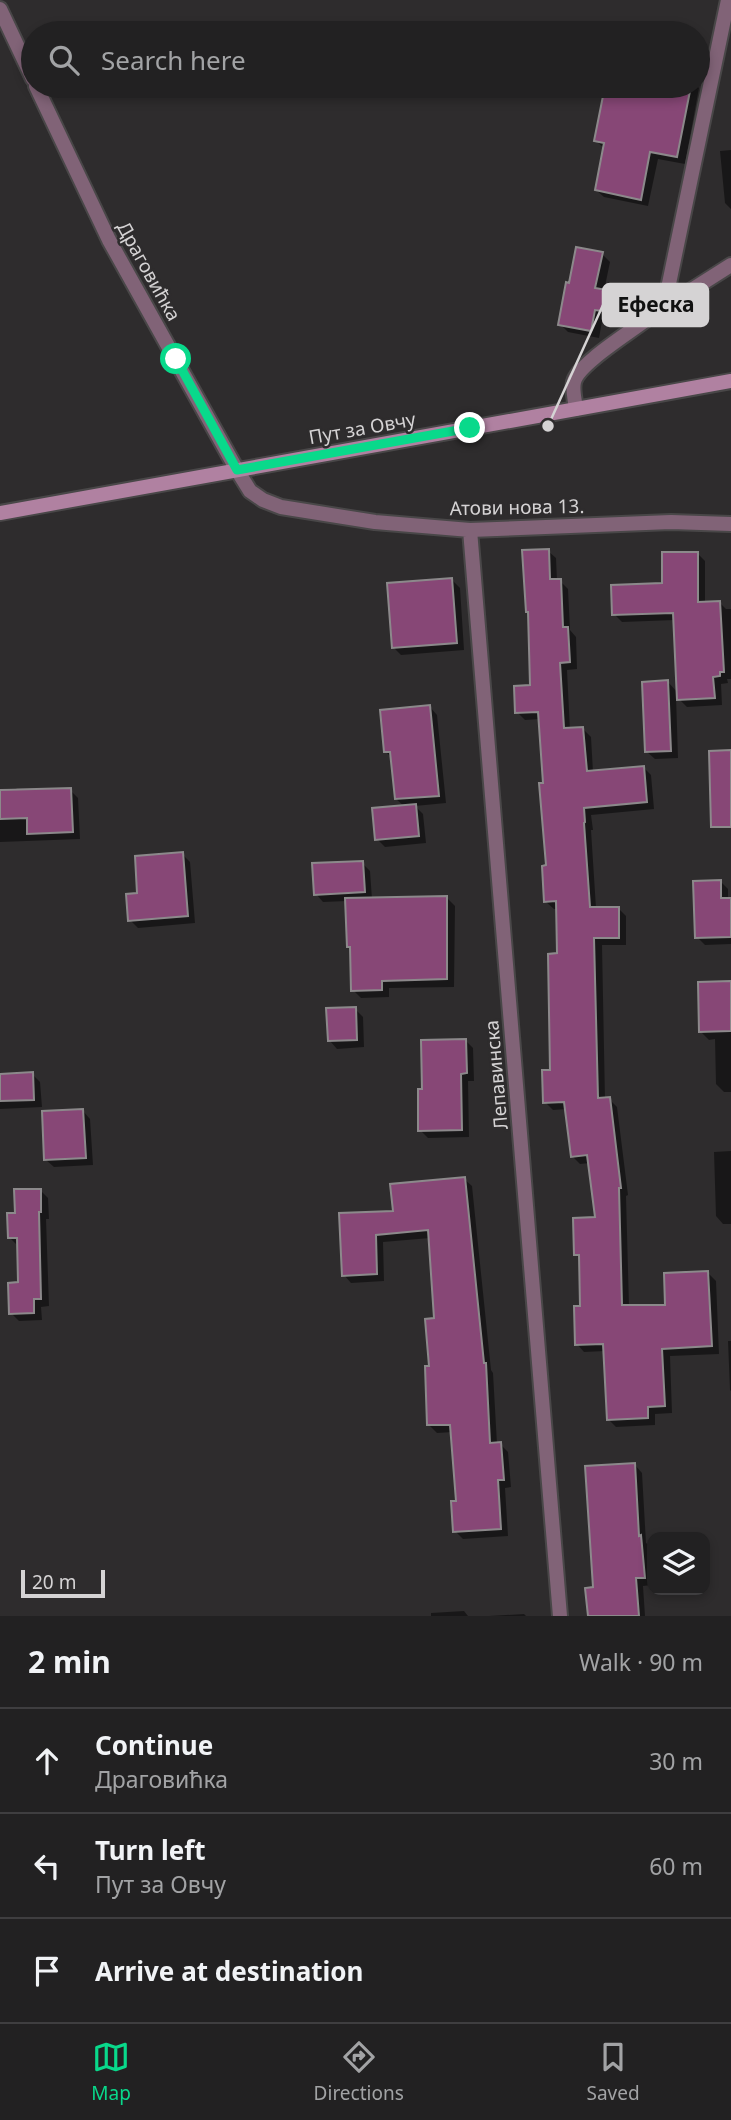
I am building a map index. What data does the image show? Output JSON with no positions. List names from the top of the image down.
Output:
{
  "streets": {
    "street": [
      "Драговићка",
      "Пут за Овчу",
      "Атови нова 13.",
      "Лепавинска"
    ]
  },
  "crossings": [
    ["Драговићка", "Пут за Овчу"],
    ["Драговићка", "Атови нова 13."],
    ["Пут за Овчу", "Атови нова 13."],
    ["Атови нова 13.", "Лепавинска"]
  ],
  "places": ["Ефеска"],
  "scale_bar": "20 m",
  "page": {
    "search": "Search here",
    "scale": "20 m",
    "heading": ["2 min", "Walk · 90 m"],
    "list": [
      ["Continue", "Драговићка", "30 m"],
      ["Turn left", "Пут за Овчу", "60 m"],
      "Arrive at destination"
    ],
    "nav": ["Map", "Directions", "Saved"]
  }
}
